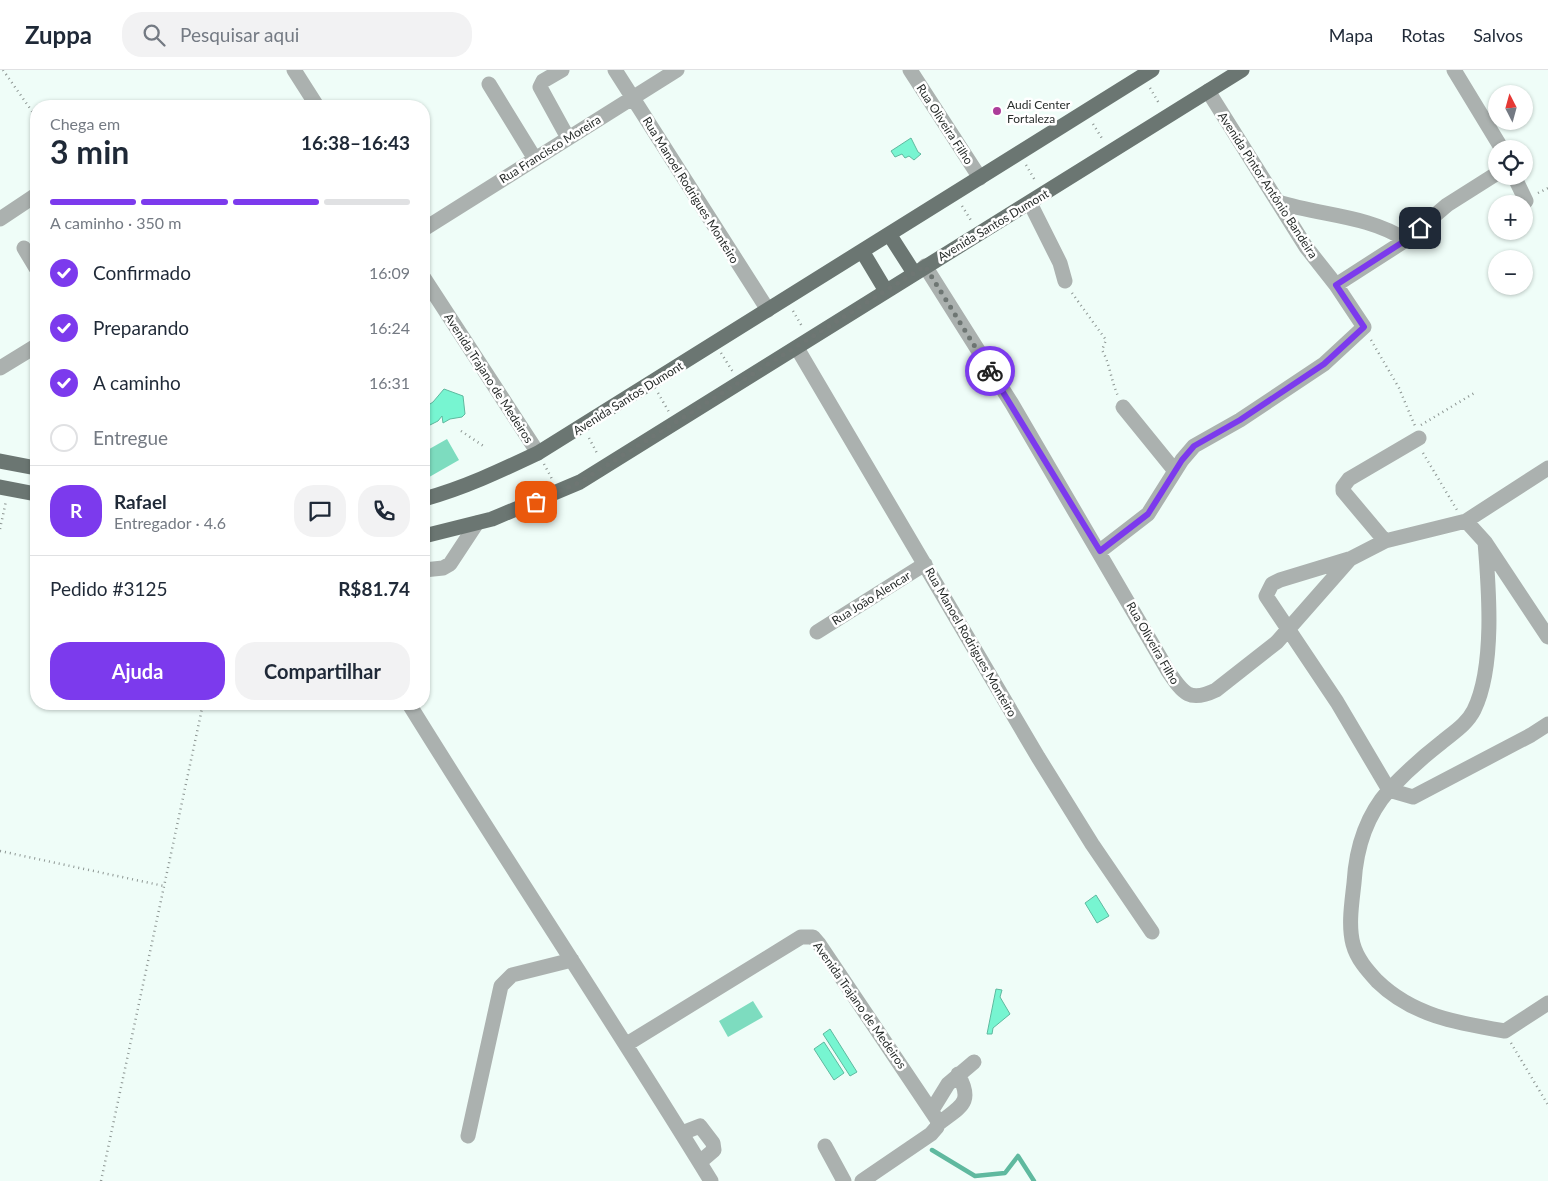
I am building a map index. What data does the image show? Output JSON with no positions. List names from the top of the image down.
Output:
{
  "streets": {
    "main road": ["Avenida Santos Dumont"],
    "street": [
      "Rua Oliveira Filho",
      "Rua Francisco Moreira",
      "Avenida Pintor Antônio Bandeira",
      "Rua Manoel Rodrigues Monteiro",
      "Avenida Trajano de Medeiros",
      "Rua João Alencar"
    ]
  },
  "crossings": [
    ["Rua Oliveira Filho", "Avenida Santos Dumont"],
    ["Rua Francisco Moreira", "Rua Manoel Rodrigues Monteiro"],
    ["Avenida Pintor Antônio Bandeira", "Avenida Santos Dumont"],
    ["Rua Manoel Rodrigues Monteiro", "Avenida Santos Dumont"],
    ["Rua Manoel Rodrigues Monteiro", "Rua João Alencar"],
    ["Avenida Santos Dumont", "Avenida Trajano de Medeiros"]
  ],
  "places": ["Audi Center Fortaleza"],
  "north": "top",
  "page": {
    "header": "Zuppa",
    "search": "Pesquisar aqui",
    "nav": ["Mapa", "Rotas", "Salvos"],
    "map_buttons": ["+", "−"],
    "heading": ["3 min", "Chega em", "16:38–16:43"],
    "panel": [
      "Rafael",
      "Entregador · 4.6",
      "Pedido #3125",
      "R$81.74"
    ],
    "bar": "A caminho · 350 m",
    "list": [
      ["Confirmado", "16:09"],
      ["Preparando", "16:24"],
      ["A caminho", "16:31"],
      "Entregue"
    ],
    "round": "R",
    "buttons": ["Ajuda", "Compartilhar"]
  }
}
